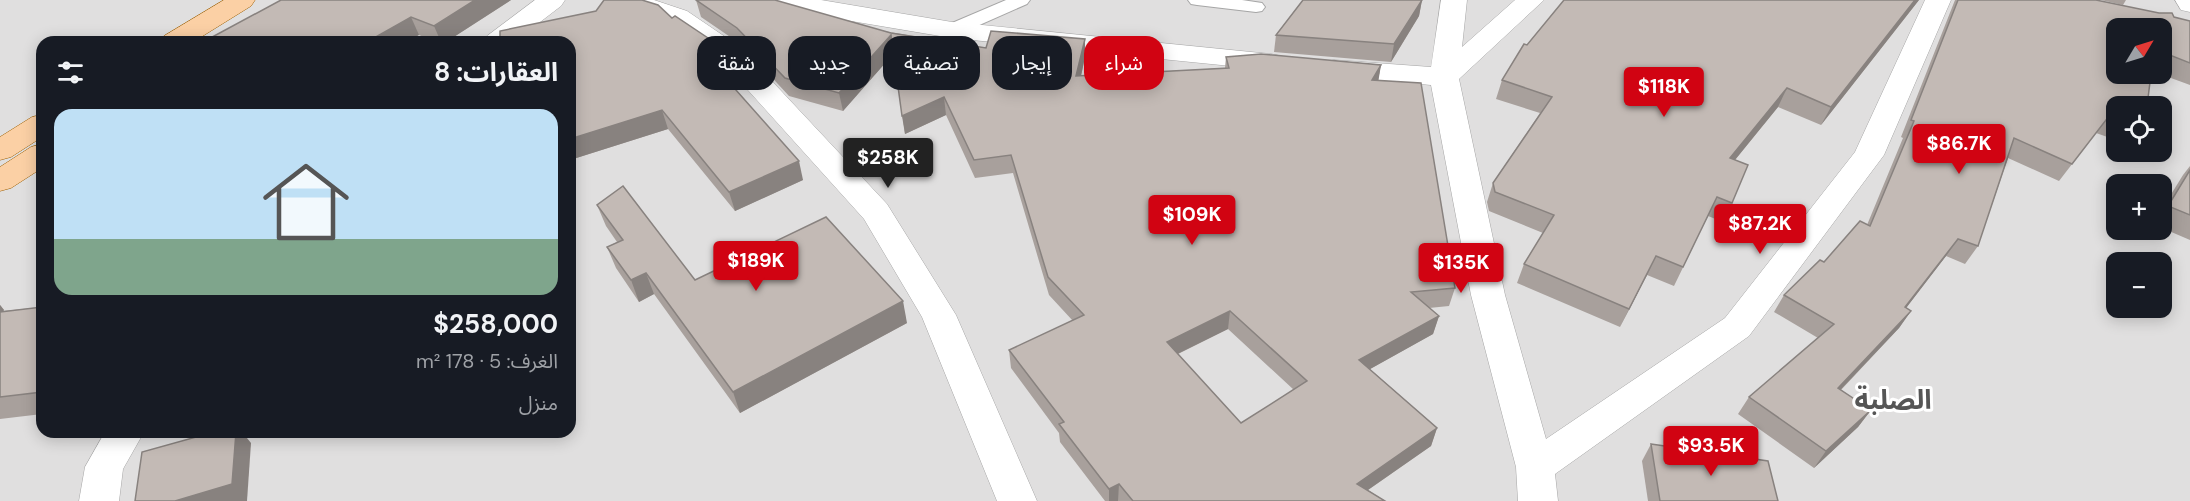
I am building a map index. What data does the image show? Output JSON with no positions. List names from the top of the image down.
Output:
{
  "districts": ["الصلبة"],
  "north": "top right",
  "page": {
    "map_buttons": ["+", "−"],
    "chip": [
      "شراء",
      "إيجار",
      "تصفية",
      "جديد",
      "شقة"
    ],
    "heading": "العقارات: 8",
    "price": [
      "$118K",
      "$86.7K",
      "$258K",
      "$109K",
      "$87.2K",
      "$189K",
      "$135K",
      "$93.5K"
    ],
    "list": [
      {
        "name": "$258,000",
        "note": "الغرف: 5 · 178 m² · منزل"
      }
    ]
  }
}
